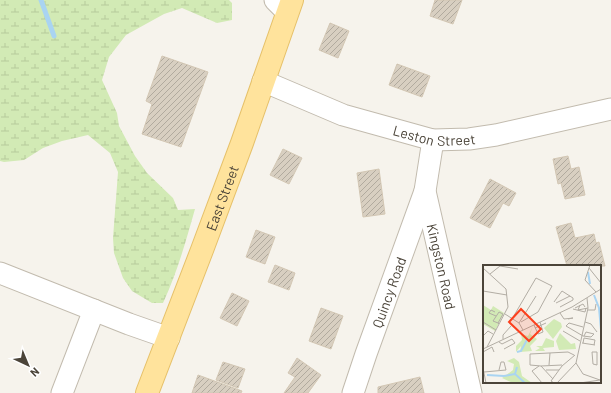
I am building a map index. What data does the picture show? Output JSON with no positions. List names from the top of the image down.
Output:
{
  "streets": {
    "main road": ["East Street"],
    "street": ["Leston Street", "Kingston Road", "Quincy Road"]
  },
  "crossings": [
    ["Leston Street", "East Street"],
    ["Leston Street", "Kingston Road"],
    ["Kingston Road", "Quincy Road"]
  ],
  "north": "bottom right"
}
